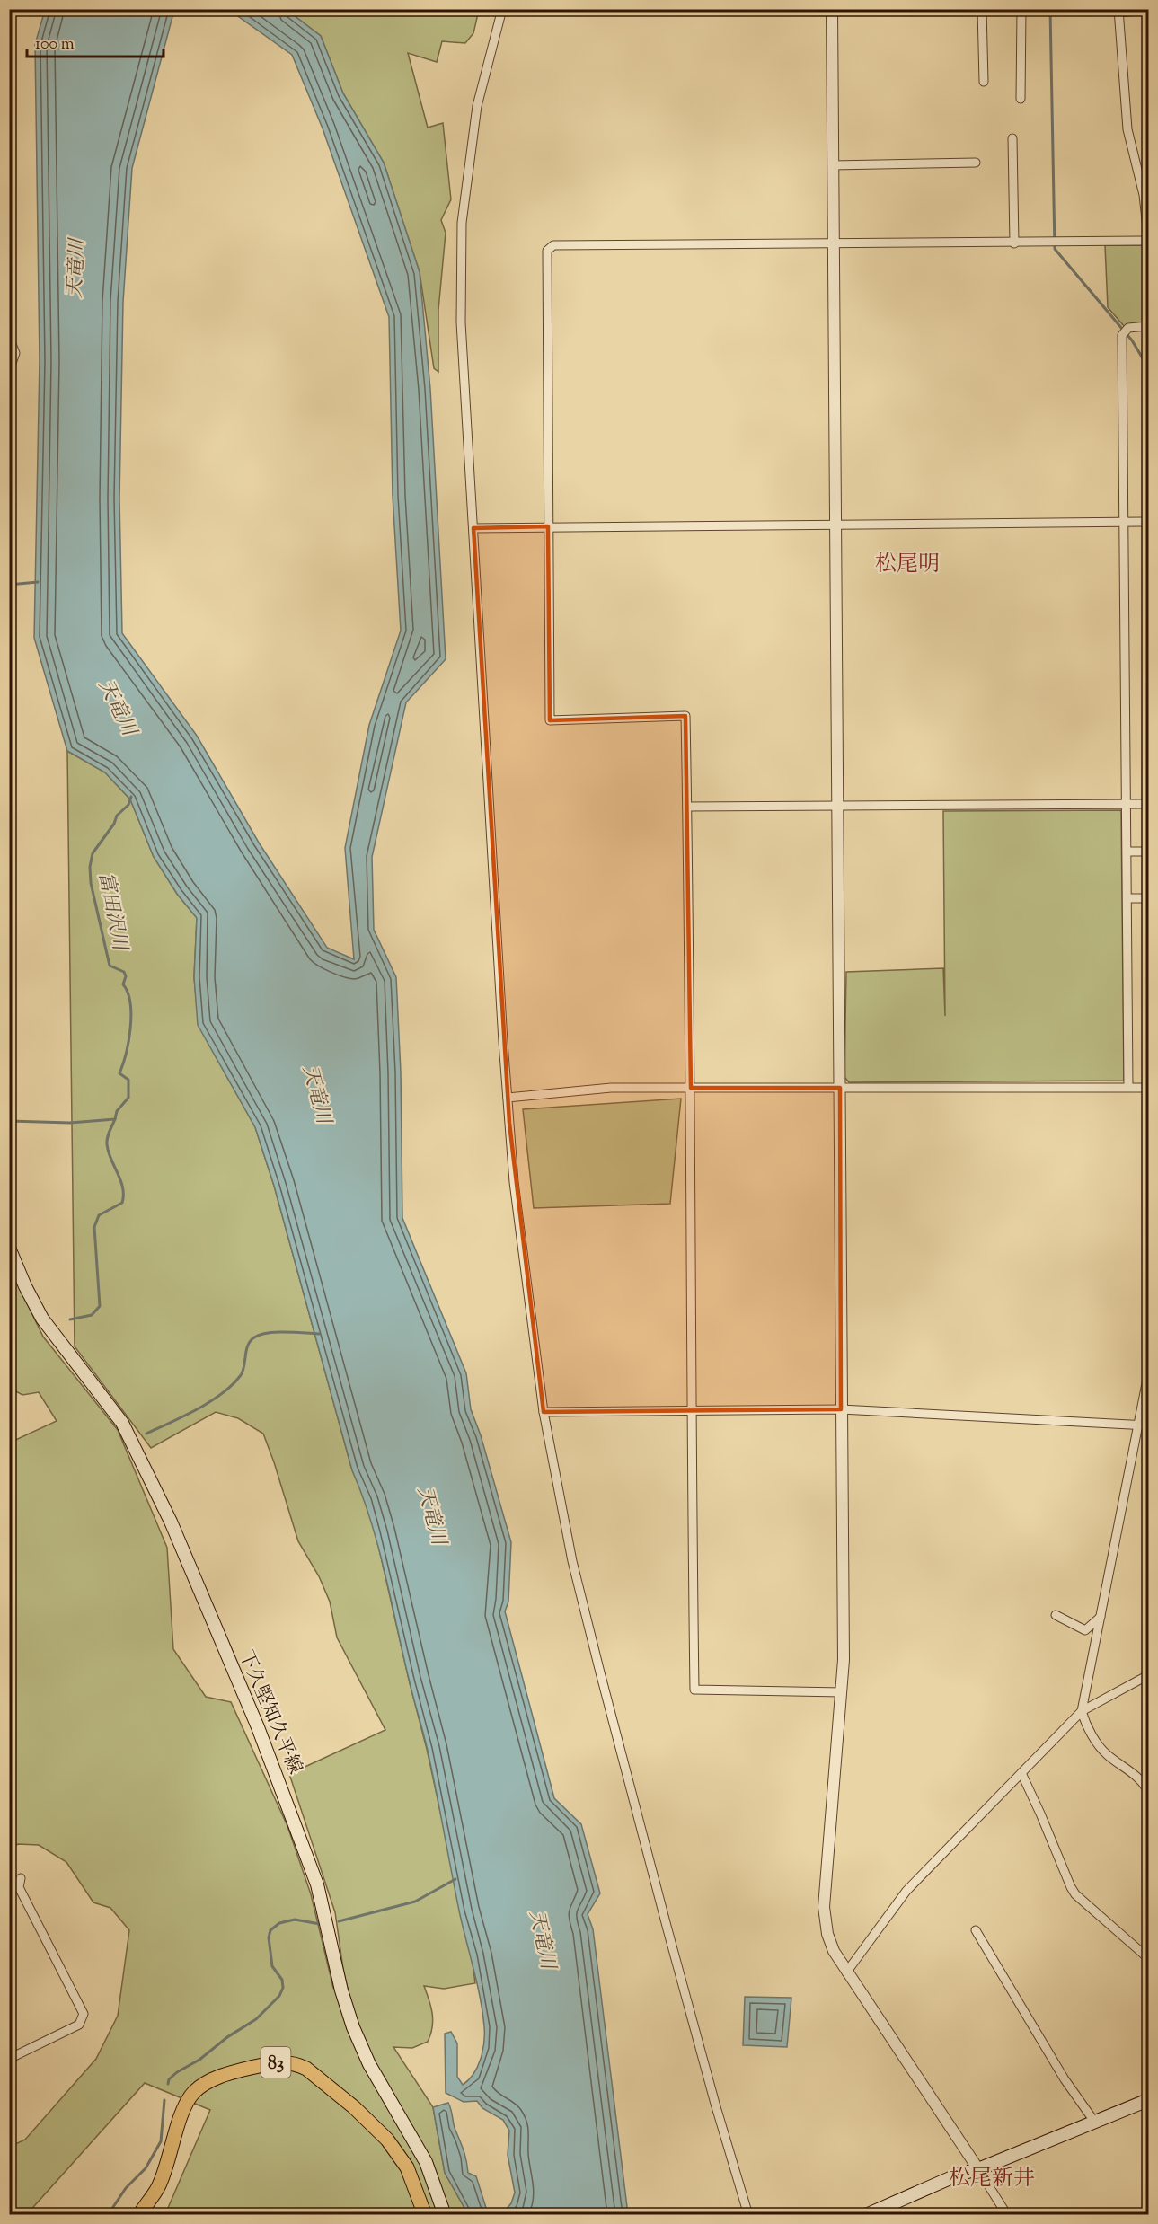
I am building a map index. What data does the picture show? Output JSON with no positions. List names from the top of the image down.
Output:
{
  "streets": {
    "main road": ["下久堅知久平線", "83"]
  },
  "districts": ["松尾明", "松尾新井"],
  "water": ["天竜川", "富田沢川"],
  "scale_bar": "100 m"
}
